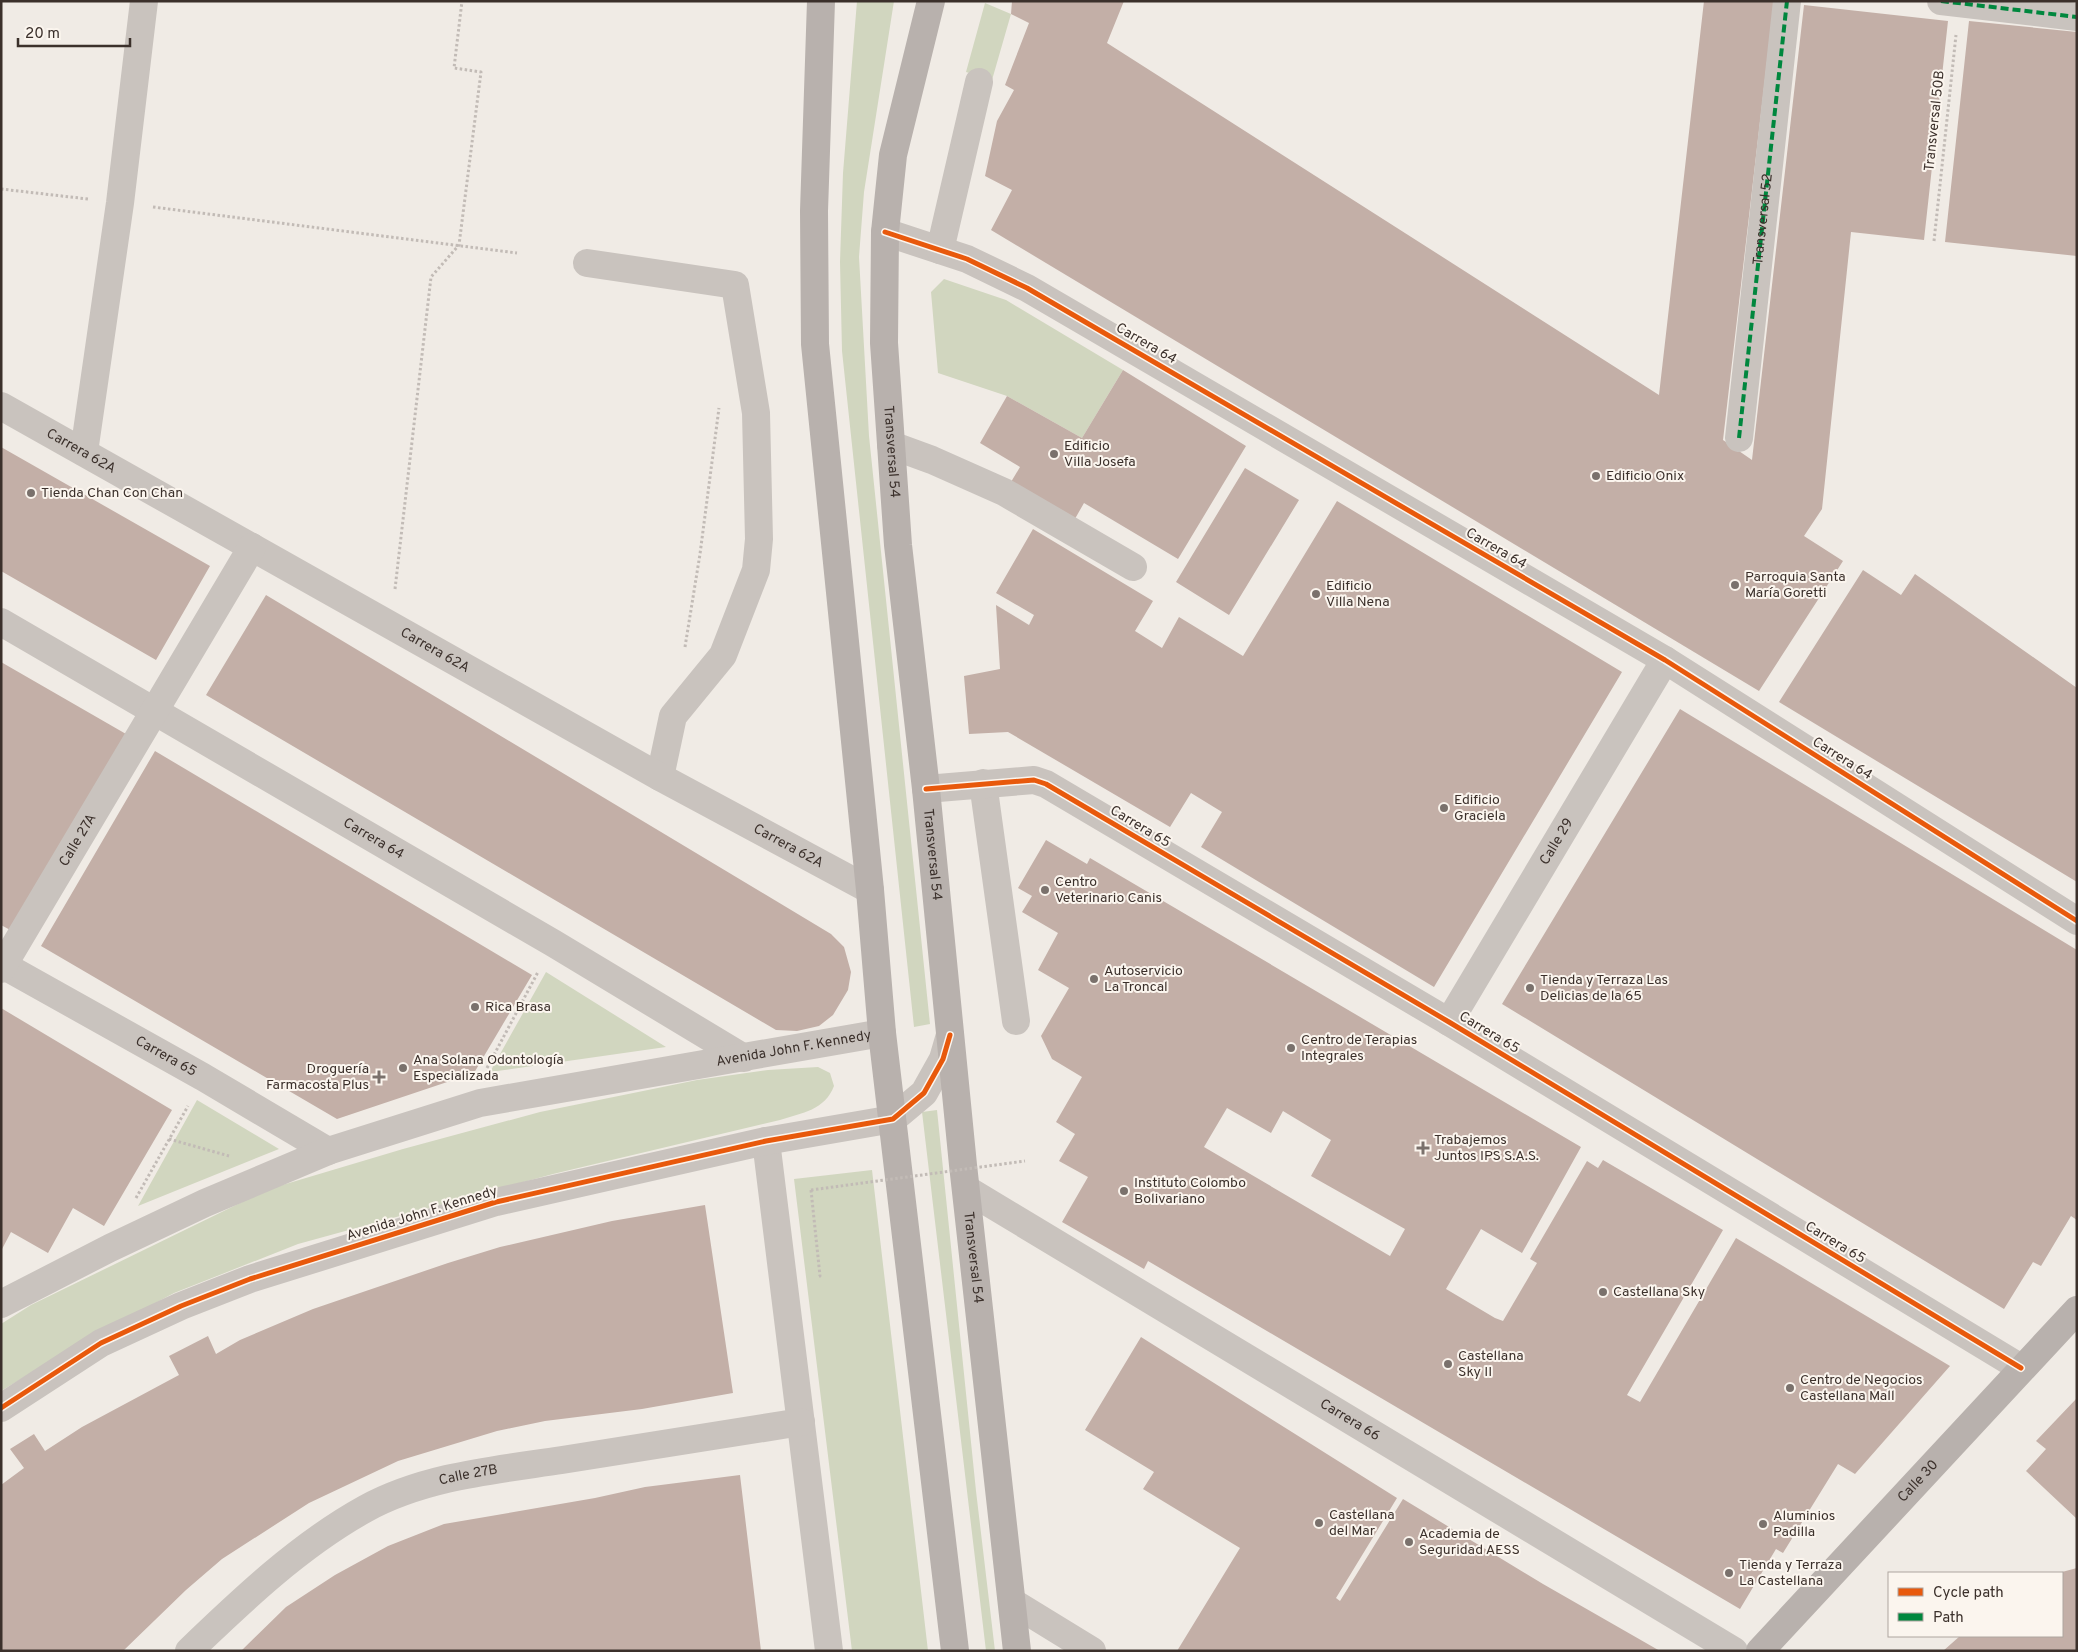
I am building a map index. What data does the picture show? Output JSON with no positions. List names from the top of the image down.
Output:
{
  "streets": {
    "main road": ["Transversal 54", "Calle 30"],
    "street": [
      "Transversal 52",
      "Carrera 64",
      "Carrera 62A",
      "Carrera 65",
      "Calle 27A",
      "Calle 29",
      "Avenida John F. Kennedy",
      "Carrera 66",
      "Calle 27B"
    ],
    "path": ["Transversal 50B"]
  },
  "crossings": [
    ["Carrera 64", "Transversal 54"],
    ["Carrera 64", "Calle 27A"],
    ["Carrera 64", "Calle 29"],
    ["Carrera 64", "Avenida John F. Kennedy"],
    ["Carrera 62A", "Calle 27A"],
    ["Transversal 54", "Carrera 65"],
    ["Transversal 54", "Avenida John F. Kennedy"],
    ["Transversal 54", "Carrera 66"],
    ["Carrera 65", "Calle 27A"],
    ["Carrera 65", "Calle 29"],
    ["Carrera 65", "Avenida John F. Kennedy"],
    ["Carrera 65", "Calle 30"]
  ],
  "places": {
    "other": [
      "Edificio Villa Josefa",
      "Edificio Onix",
      "Tienda Chan Con Chan",
      "Parroquia Santa María Goretti",
      "Edificio Villa Nena",
      "Edificio Graciela",
      "Centro Veterinario Canis",
      "Autoservicio La Troncal",
      "Tienda y Terraza Las Delicias de la 65",
      "Rica Brasa",
      "Centro de Terapias Integrales",
      "Ana Solana Odontología Especializada",
      "Instituto Colombo Bolivariano",
      "Castellana Sky",
      "Castellana Sky II",
      "Centro de Negocios Castellana Mall",
      "Castellana del Mar",
      "Aluminios Padilla",
      "Academia de Seguridad AESS",
      "Tienda y Terraza La Castellana"
    ],
    "health": ["Droguería Farmacosta Plus", "Trabajemos Juntos IPS S.A.S."]
  },
  "legend": ["Cycle path", "Path"],
  "scale_bar": "20 m"
}
